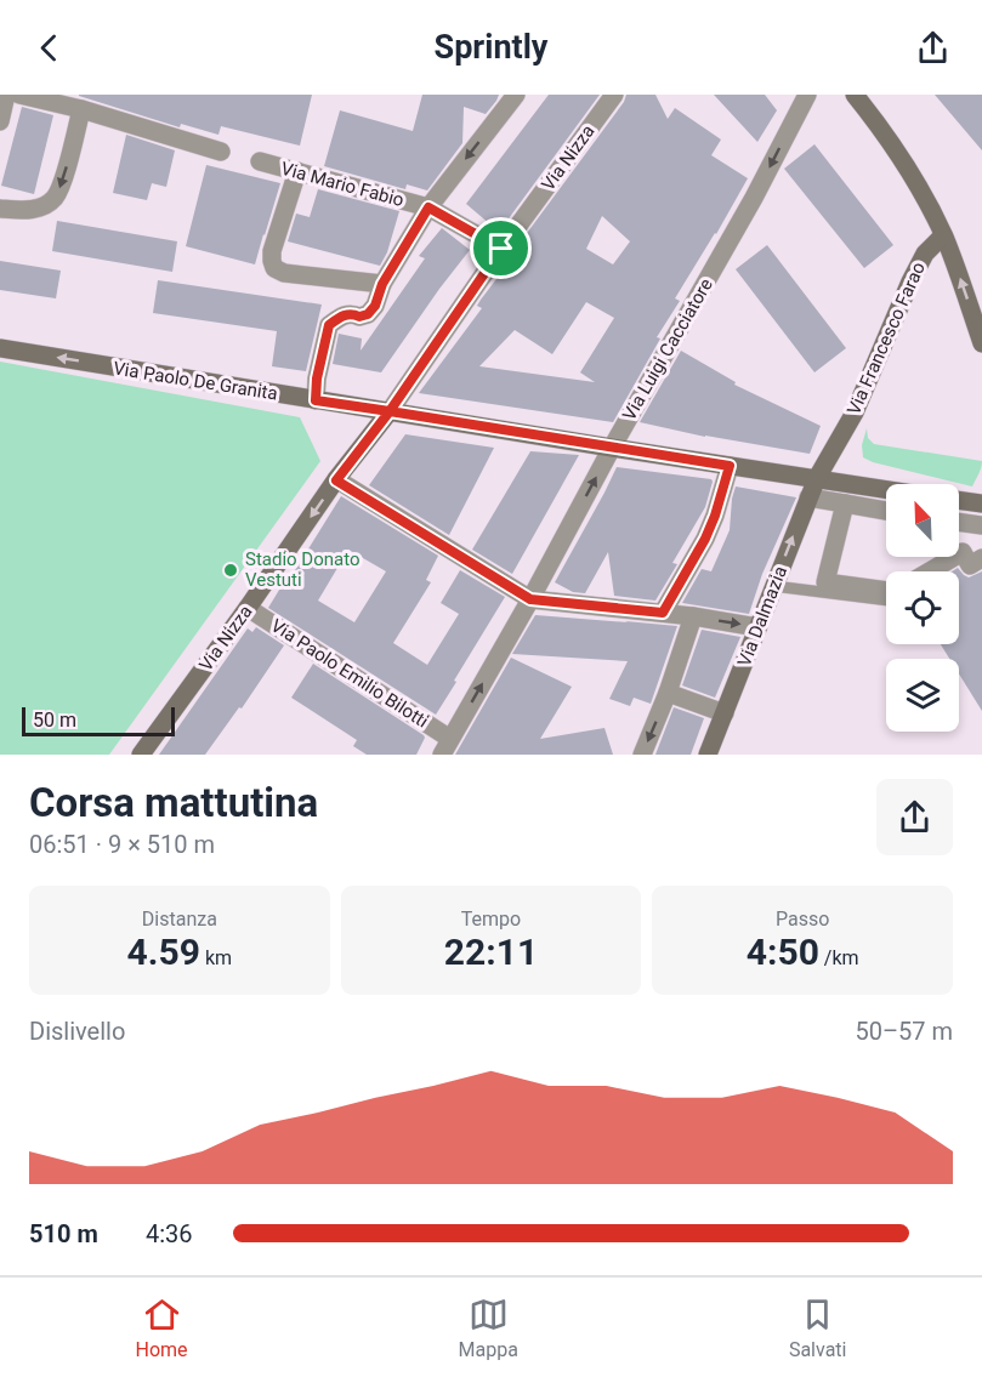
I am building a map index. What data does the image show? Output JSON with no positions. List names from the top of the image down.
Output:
{
  "streets": {
    "main road": [
      "Via Nizza",
      "Via Francesco Farao",
      "Via Paolo De Granita",
      "Via Dalmazia"
    ],
    "street": ["Via Mario Fabio", "Via Luigi Cacciatore", "Via Paolo Emilio Bilotti"]
  },
  "crossings": [
    ["Via Nizza", "Via Mario Fabio"],
    ["Via Nizza", "Via Paolo De Granita"],
    ["Via Nizza", "Via Paolo Emilio Bilotti"],
    ["Via Francesco Farao", "Via Paolo De Granita"],
    ["Via Francesco Farao", "Via Dalmazia"],
    ["Via Luigi Cacciatore", "Via Paolo De Granita"],
    ["Via Luigi Cacciatore", "Via Paolo Emilio Bilotti"],
    ["Via Paolo De Granita", "Via Dalmazia"]
  ],
  "one_way": ["Via Paolo De Granita"],
  "places": ["Stadio Donato Vestuti"],
  "scale_bar": "50 m",
  "north": "top left",
  "page": {
    "header": "Sprintly",
    "scale": "50 m",
    "heading": ["Corsa mattutina", "06:51 · 9 × 510 m"],
    "stats": [
      ["Distanza", "4.59 km"],
      ["Tempo", "22:11"],
      ["Passo", "4:50 /km"]
    ],
    "chart": ["Dislivello", "50–57 m"],
    "list": [
      {
        "name": "510 m",
        "note": "4:36"
      }
    ],
    "tabs": ["Home", "Mappa", "Salvati"]
  }
}
